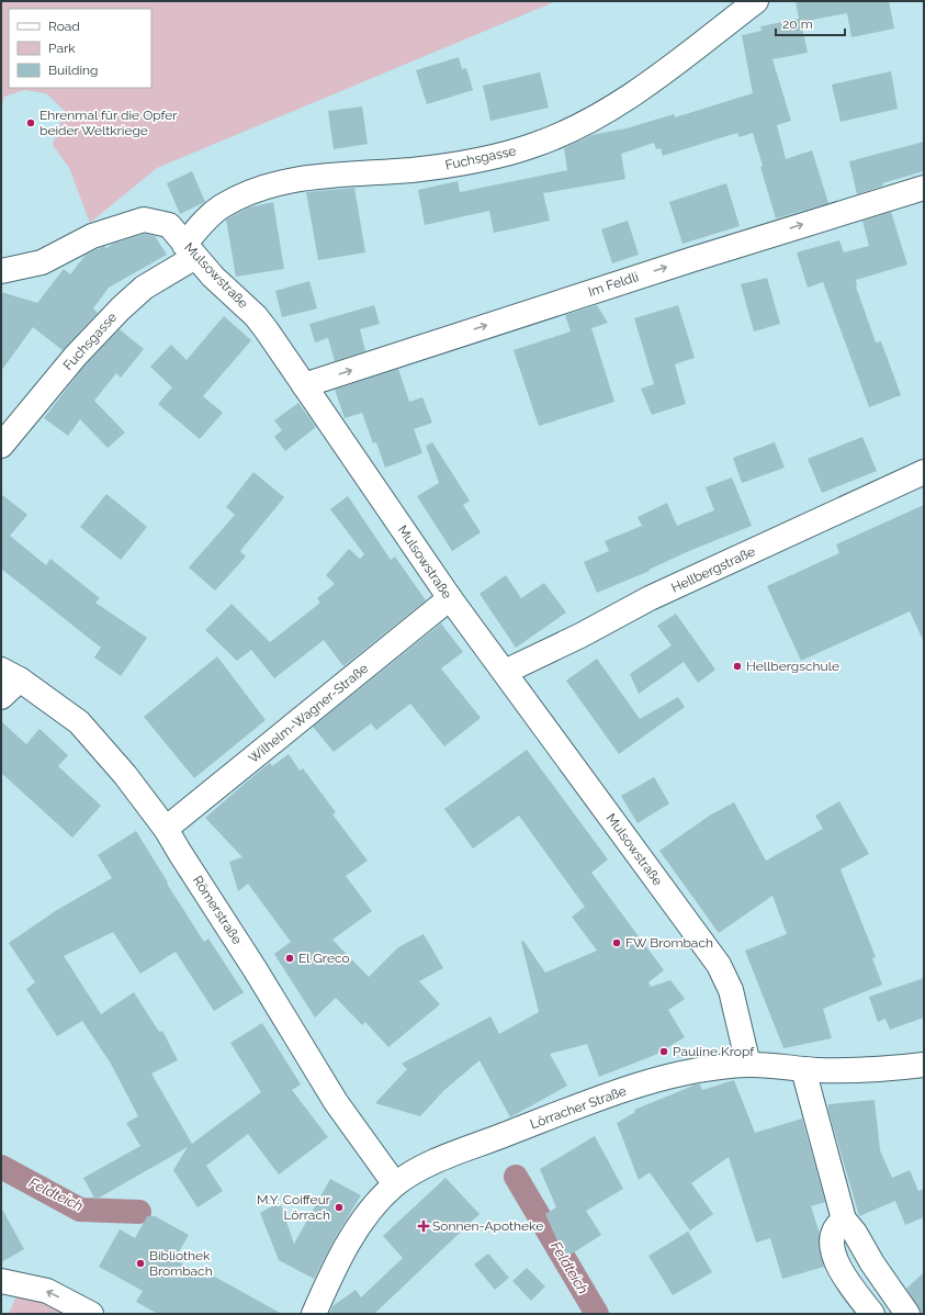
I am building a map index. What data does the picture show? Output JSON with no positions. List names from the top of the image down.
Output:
{
  "streets": {
    "street": [
      "Fuchsgasse",
      "Mulsowstraße",
      "Im Feldli",
      "Hellbergstraße",
      "Wilhelm-Wagner-Straße",
      "Römerstraße",
      "Lörracher Straße"
    ]
  },
  "crossings": [
    ["Fuchsgasse", "Mulsowstraße"],
    ["Mulsowstraße", "Im Feldli"],
    ["Mulsowstraße", "Hellbergstraße"],
    ["Mulsowstraße", "Wilhelm-Wagner-Straße"],
    ["Mulsowstraße", "Lörracher Straße"],
    ["Wilhelm-Wagner-Straße", "Römerstraße"],
    ["Römerstraße", "Lörracher Straße"]
  ],
  "one_way": ["Im Feldli"],
  "water": ["Feldteich"],
  "places": {
    "other": [
      "Ehrenmal für die Opfer beider Weltkriege",
      "Hellbergschule",
      "FW Brombach",
      "El Greco",
      "Pauline Kropf",
      "M.Y. Coiffeur Lörrach",
      "Bibliothek Brombach"
    ],
    "health": ["Sonnen-Apotheke"]
  },
  "legend": ["Road", "Park", "Building"],
  "scale_bar": "20 m"
}
